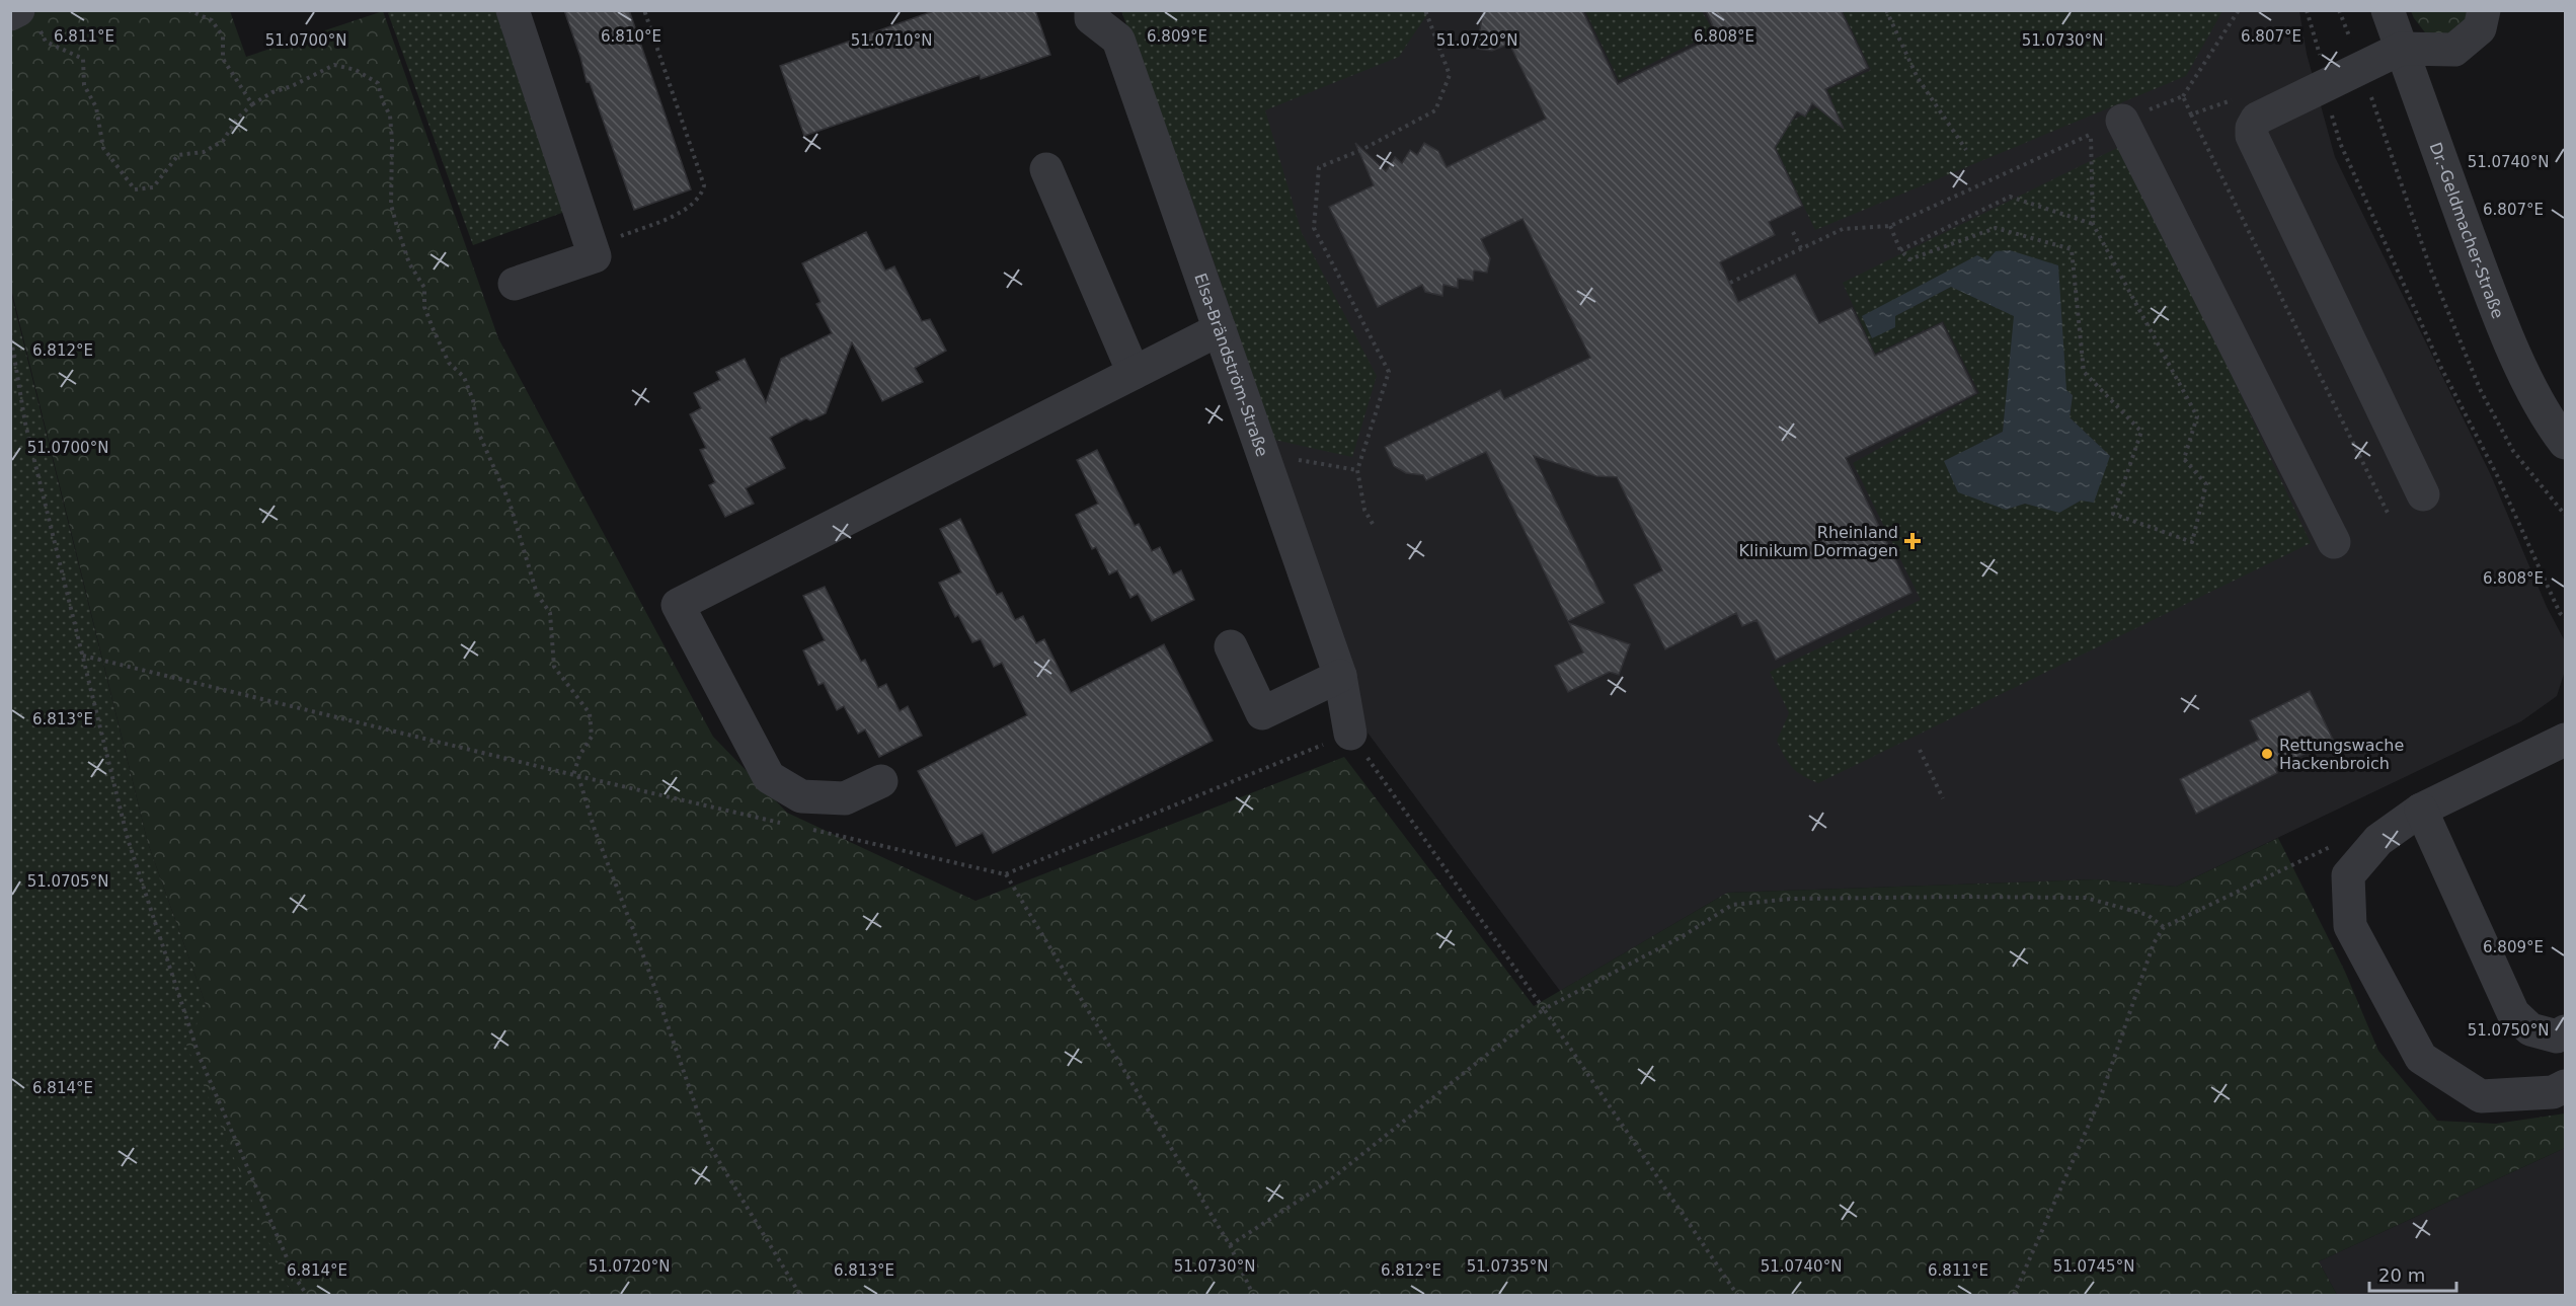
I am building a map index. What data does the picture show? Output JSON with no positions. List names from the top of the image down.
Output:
{
  "streets": {
    "street": ["Dr.-Geldmacher-Straße", "Elsa-Brändström-Straße"]
  },
  "places": {
    "health": ["Rheinland Klinikum Dormagen"],
    "other": ["Rettungswache Hackenbroich"]
  },
  "scale_bar": "20 m",
  "coordinates": [
    "6.808°E",
    "6.811°E",
    "6.810°E",
    "6.809°E",
    "6.807°E",
    "51.0700°N",
    "51.0710°N",
    "51.0720°N",
    "51.0730°N",
    "51.0740°N",
    "6.812°E",
    "6.813°E",
    "51.0705°N",
    "51.0750°N",
    "6.814°E",
    "51.0735°N",
    "51.0745°N"
  ]
}
